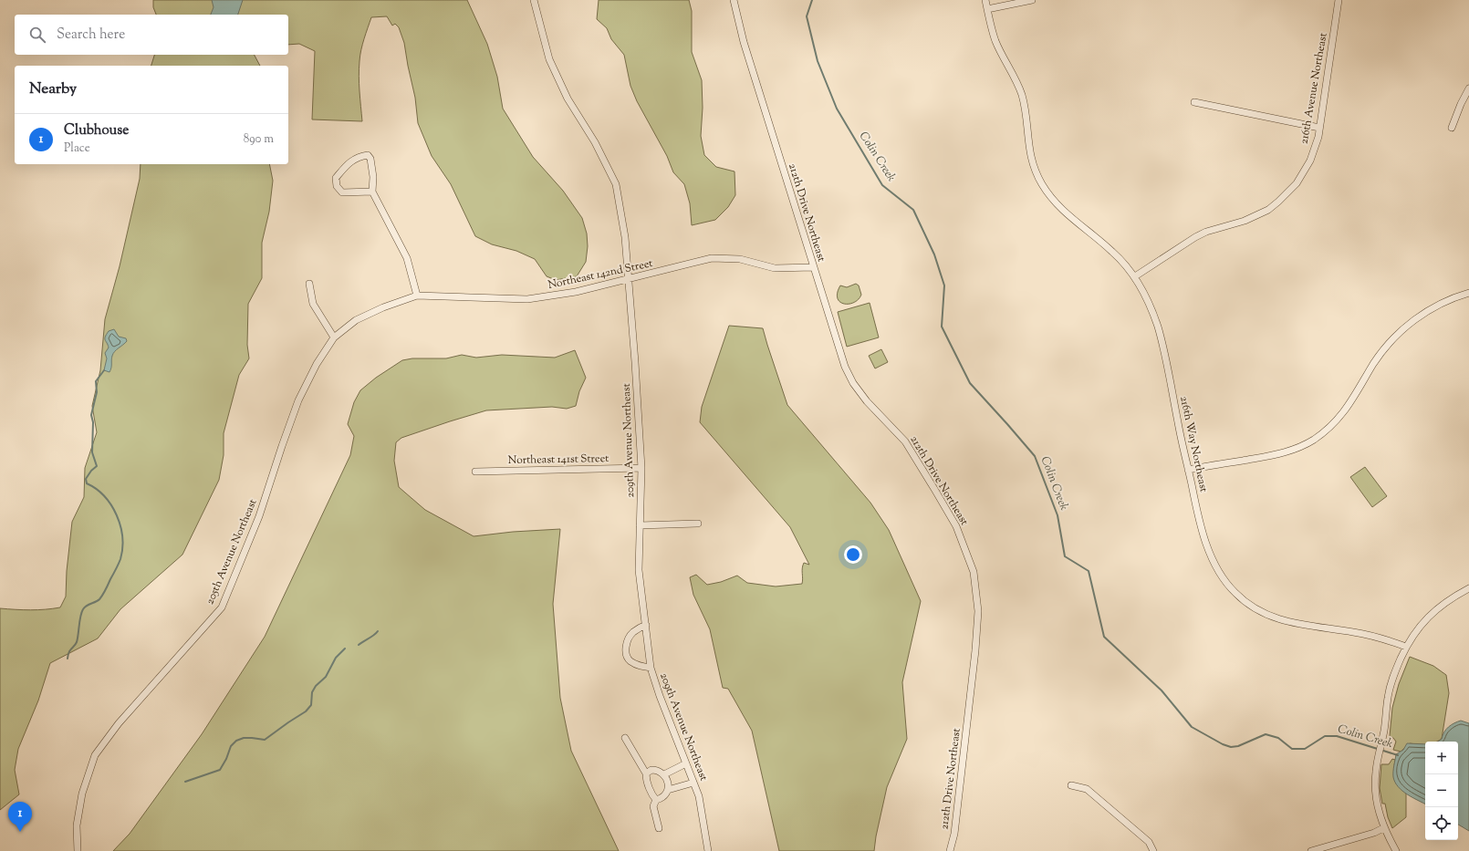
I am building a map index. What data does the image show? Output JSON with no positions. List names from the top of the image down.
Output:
{
  "streets": {
    "street": [
      "216th Avenue Northeast",
      "212th Drive Northeast",
      "Northeast 142nd Street",
      "209th Avenue Northeast",
      "216th Way Northeast",
      "Northeast 141st Street",
      "205th Avenue Northeast"
    ]
  },
  "crossings": [
    ["216th Avenue Northeast", "216th Way Northeast"],
    ["212th Drive Northeast", "Northeast 142nd Street"],
    ["Northeast 142nd Street", "209th Avenue Northeast"],
    ["Northeast 142nd Street", "205th Avenue Northeast"],
    ["209th Avenue Northeast", "Northeast 141st Street"]
  ],
  "water": ["Colin Creek"],
  "page": {
    "search": "Search here",
    "heading": "Nearby",
    "list": [
      {
        "mark": "1",
        "name": "Clubhouse",
        "note": "Place",
        "value": "890 m"
      }
    ],
    "map_buttons": ["+", "−"],
    "pins": "1"
  }
}
